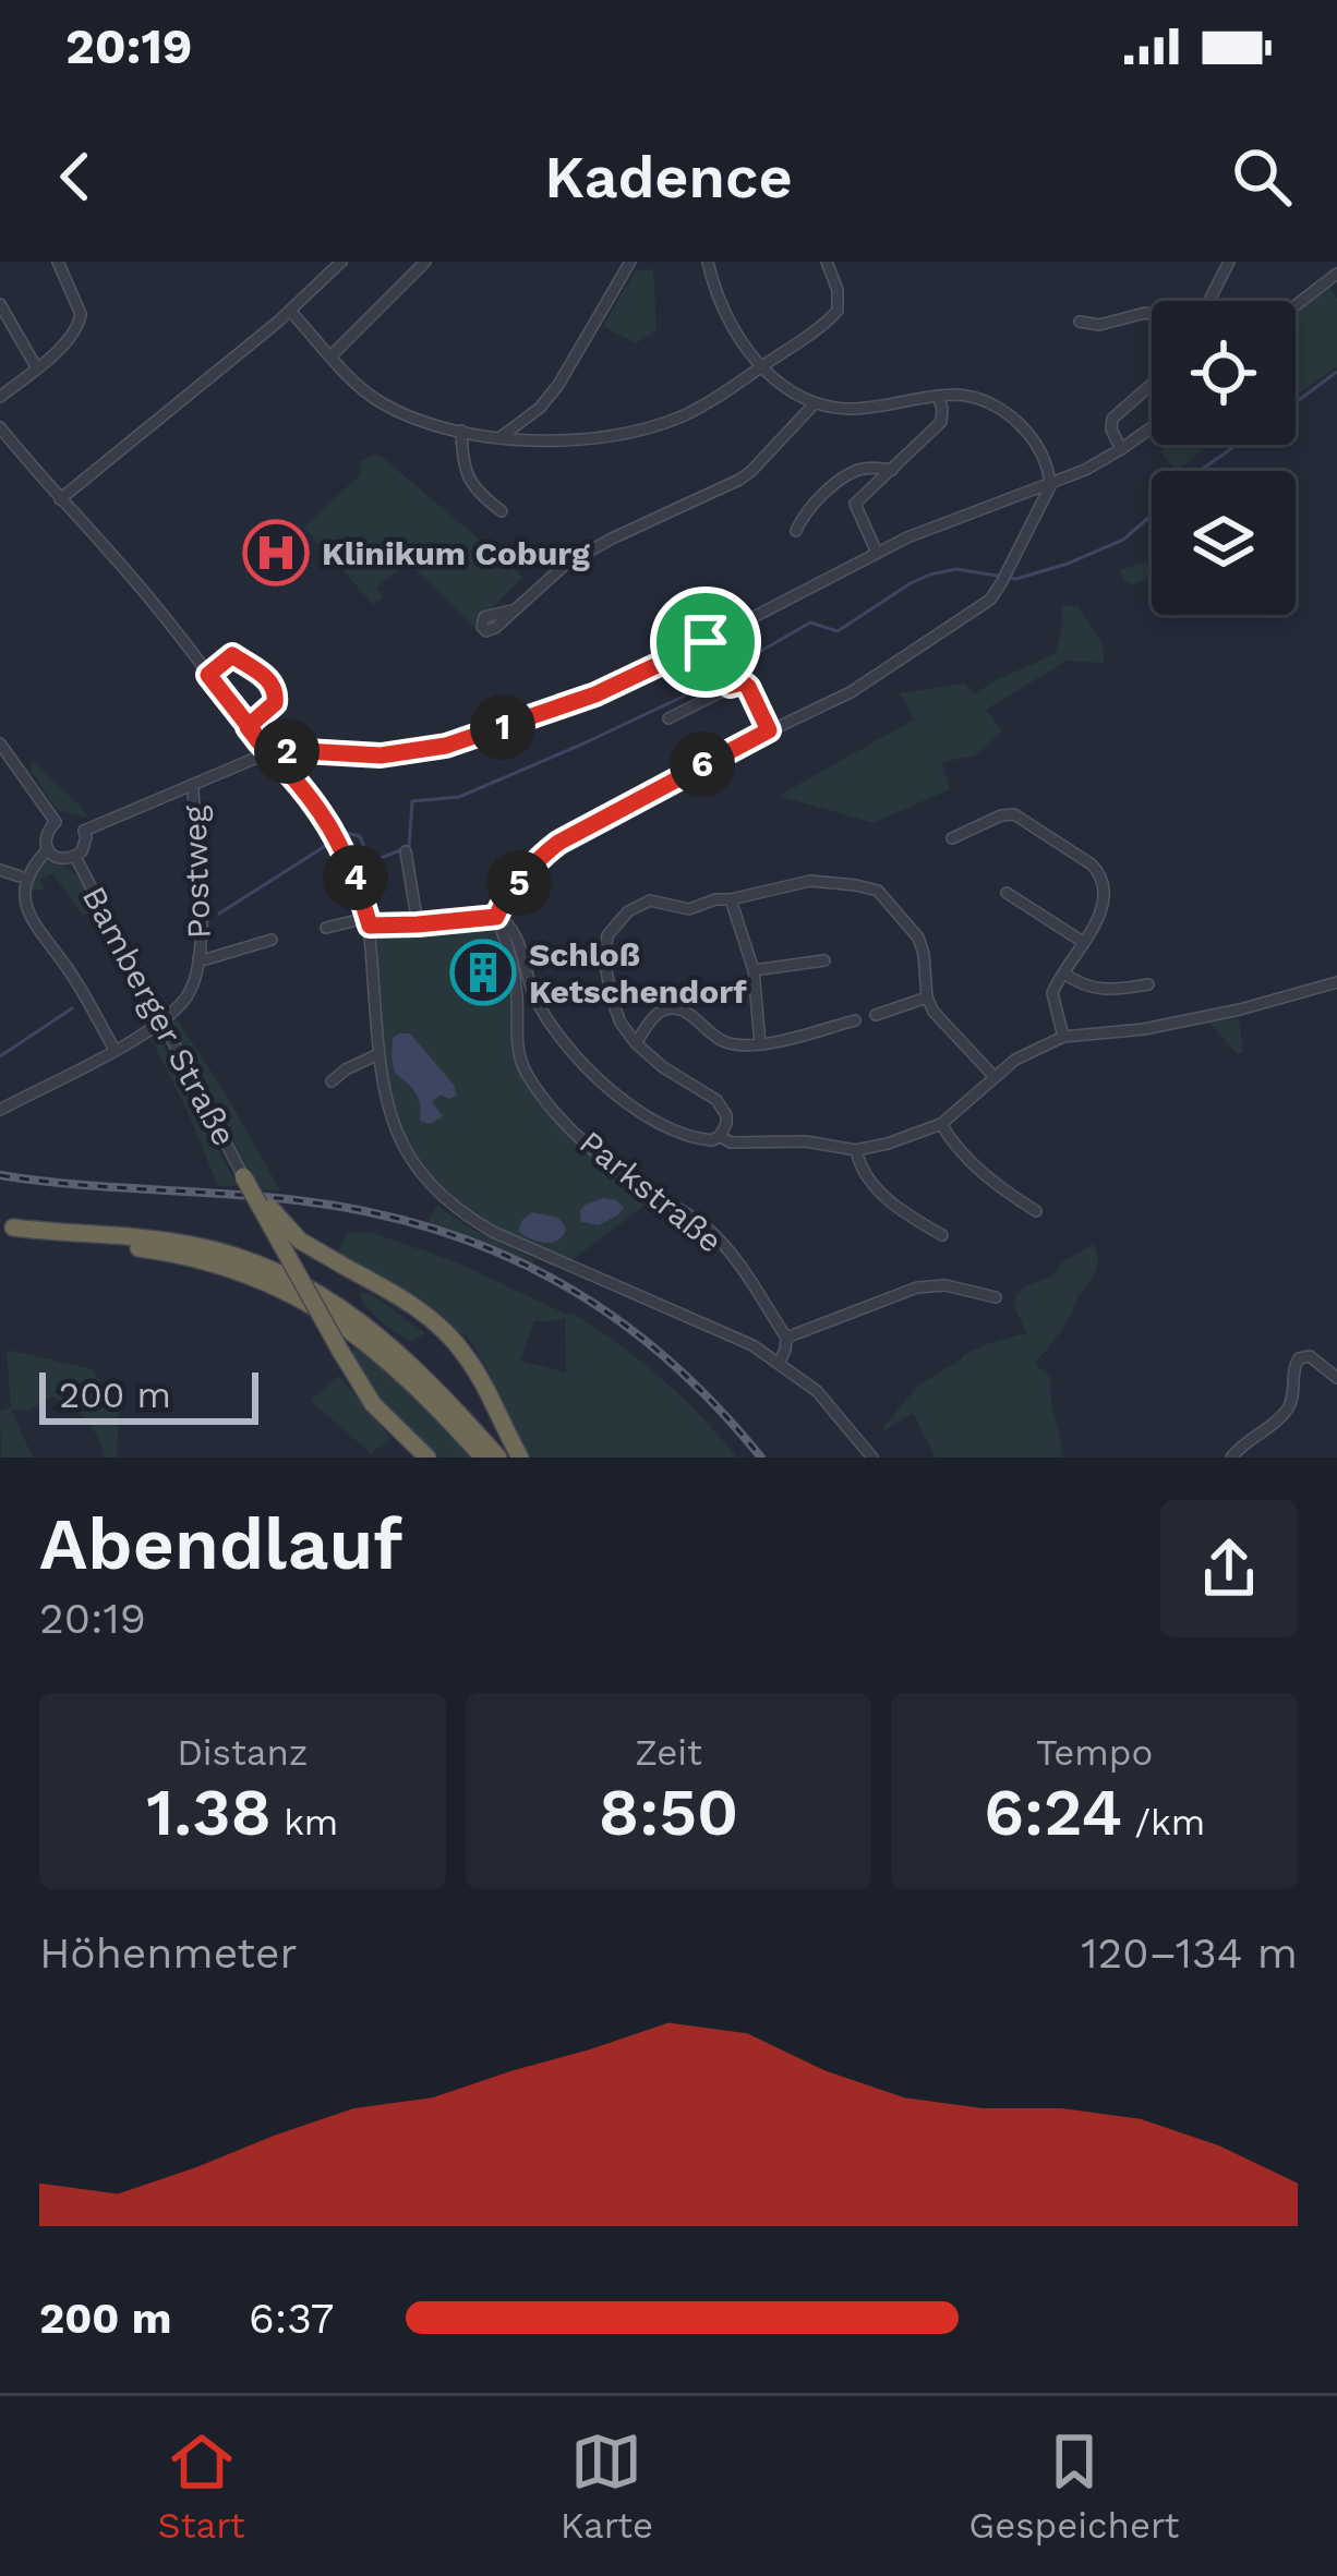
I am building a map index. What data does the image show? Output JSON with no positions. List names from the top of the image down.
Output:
{
  "streets": {
    "street": ["Postweg", "Bamberger Straße", "Parkstraße"]
  },
  "crossings": [
    ["Postweg", "Bamberger Straße"]
  ],
  "places": {
    "hospital": ["Klinikum Coburg"],
    "building": ["Schloß Ketschendorf"]
  },
  "scale_bar": "200 m",
  "page": {
    "status": "20:19",
    "header": "Kadence",
    "pins": [
      "1",
      "2",
      "6",
      "4",
      "5"
    ],
    "scale": "200 m",
    "heading": ["Abendlauf", "20:19"],
    "stats": [
      ["Distanz", "1.38 km"],
      ["Zeit", "8:50"],
      ["Tempo", "6:24 /km"]
    ],
    "chart": ["Höhenmeter", "120–134 m"],
    "list": [
      {
        "name": "200 m",
        "note": "6:37"
      }
    ],
    "tabs": ["Start", "Karte", "Gespeichert"]
  }
}
